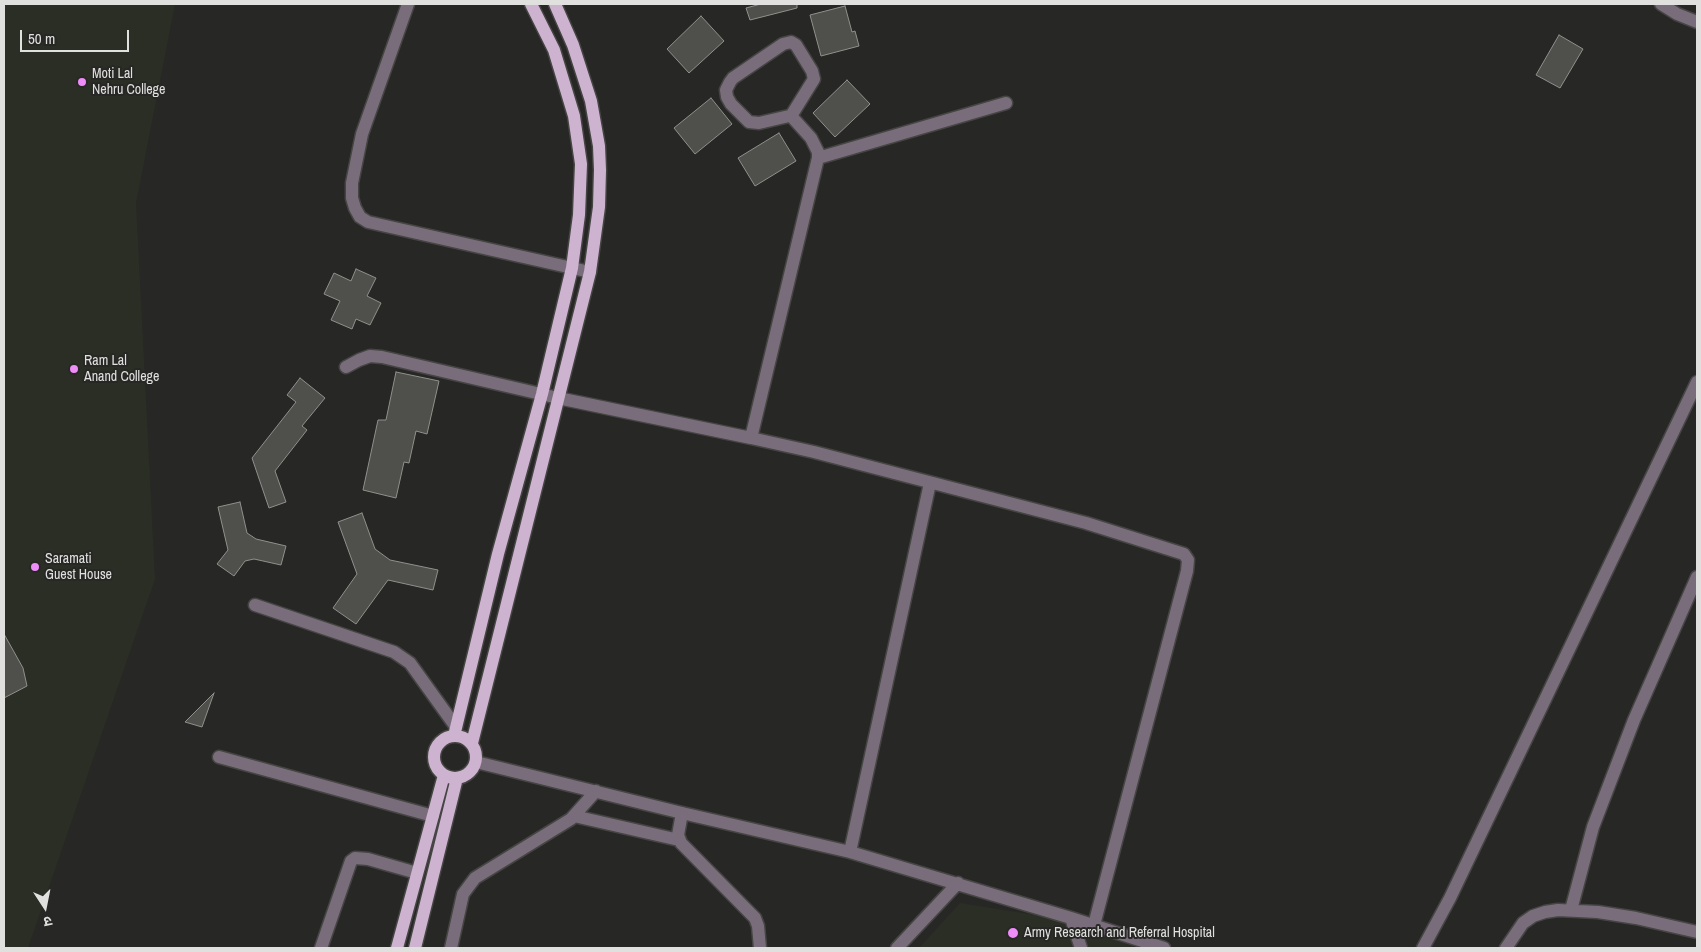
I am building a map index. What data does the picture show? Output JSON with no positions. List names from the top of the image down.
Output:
{
  "places": [
    "Moti Lal Nehru College",
    "Ram Lal Anand College",
    "Saramati Guest House",
    "Army Research and Referral Hospital"
  ],
  "scale_bar": "50 m",
  "north": "bottom"
}
